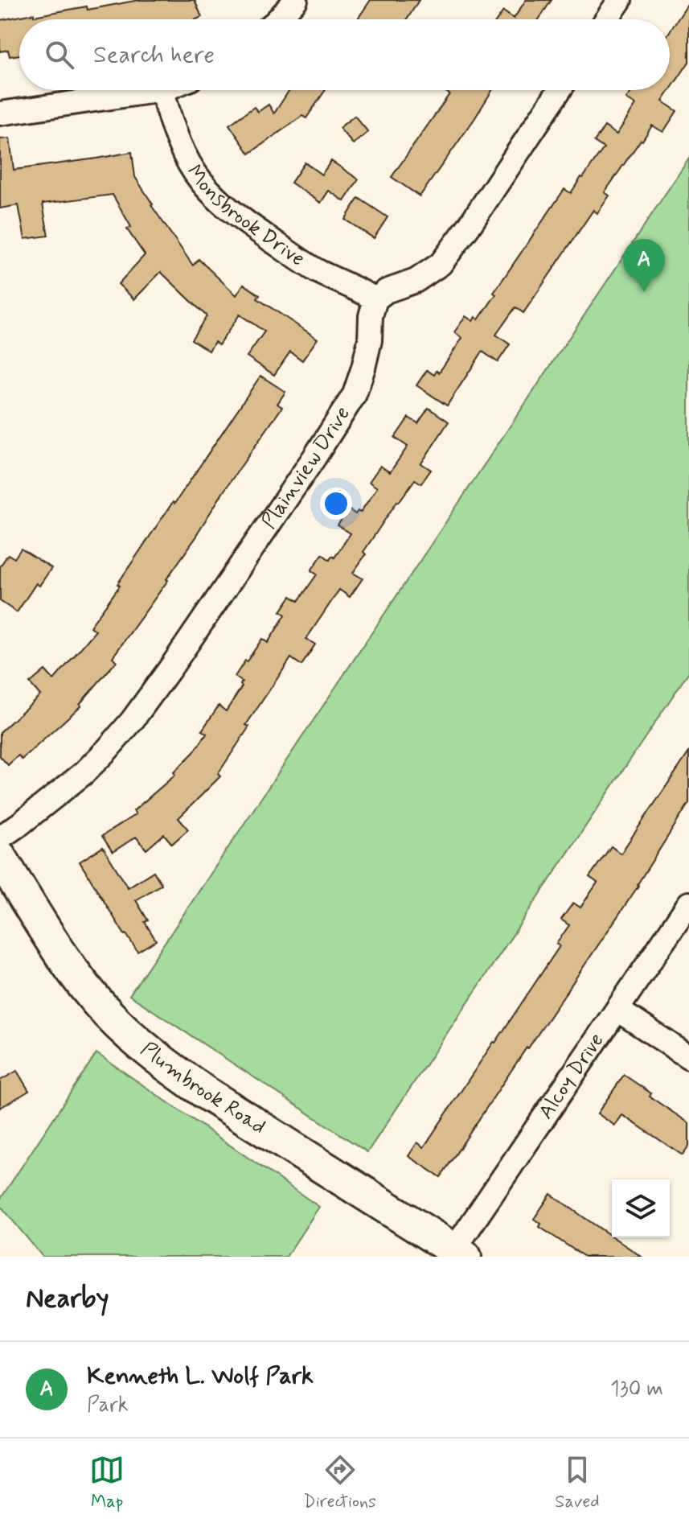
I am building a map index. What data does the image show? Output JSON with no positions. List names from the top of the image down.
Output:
{
  "streets": {
    "street": [
      "Monsbrook Drive",
      "Plainview Drive",
      "Alcoy Drive",
      "Plumbrook Road"
    ]
  },
  "crossings": [
    ["Monsbrook Drive", "Plainview Drive"],
    ["Alcoy Drive", "Plumbrook Road"]
  ],
  "page": {
    "search": "Search here",
    "pins": "A",
    "heading": "Nearby",
    "list": [
      {
        "mark": "A",
        "name": "Kenneth L. Wolf Park",
        "note": "Park",
        "value": "130 m"
      }
    ],
    "nav": ["Map", "Directions", "Saved"]
  }
}
